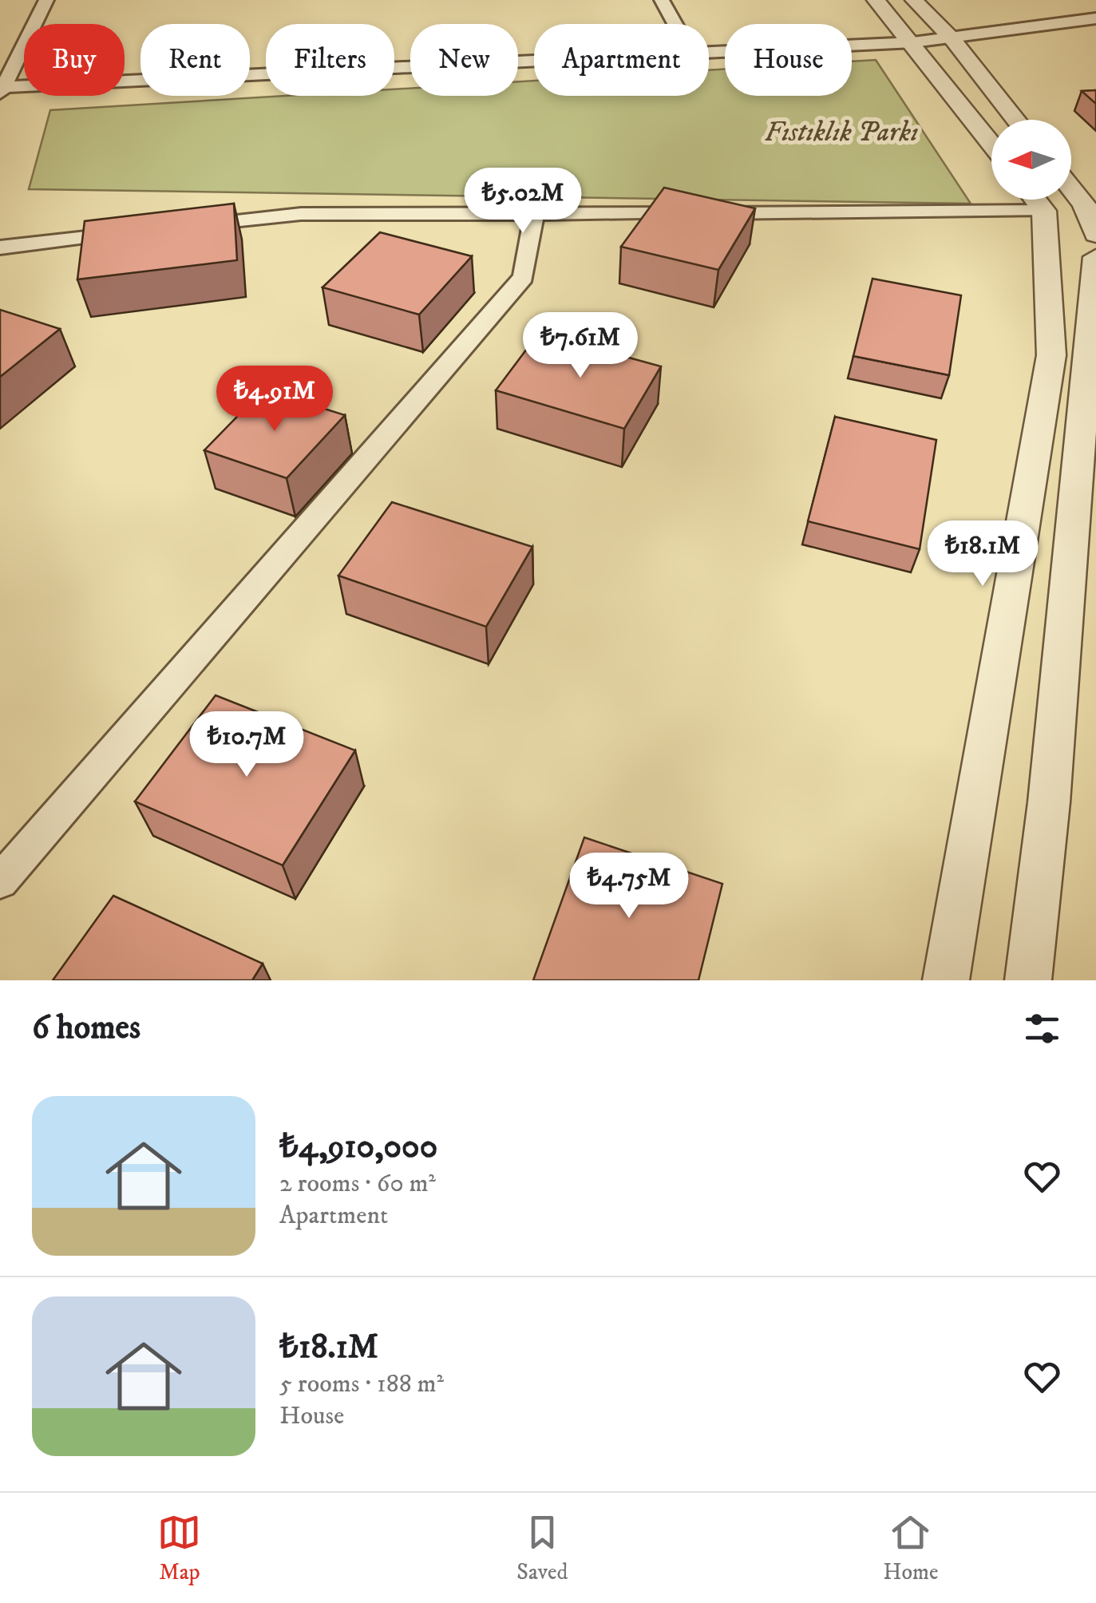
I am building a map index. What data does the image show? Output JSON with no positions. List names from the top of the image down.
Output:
{
  "parks": ["Fıstıklık Parkı"],
  "north": "left",
  "page": {
    "chip": [
      "Buy",
      "Rent",
      "Filters",
      "New",
      "Apartment",
      "House"
    ],
    "price": [
      "₺5.02M",
      "₺7.61M",
      "₺4.91M",
      "₺18.1M",
      "₺10.7M",
      "₺4.75M"
    ],
    "heading": "6 homes",
    "list": [
      {
        "name": "₺4,910,000",
        "note": "2 rooms · 60 m² · Apartment"
      },
      {
        "name": "₺18.1M",
        "note": "5 rooms · 188 m² · House"
      }
    ],
    "tabs": ["Map", "Saved", "Home"]
  }
}
